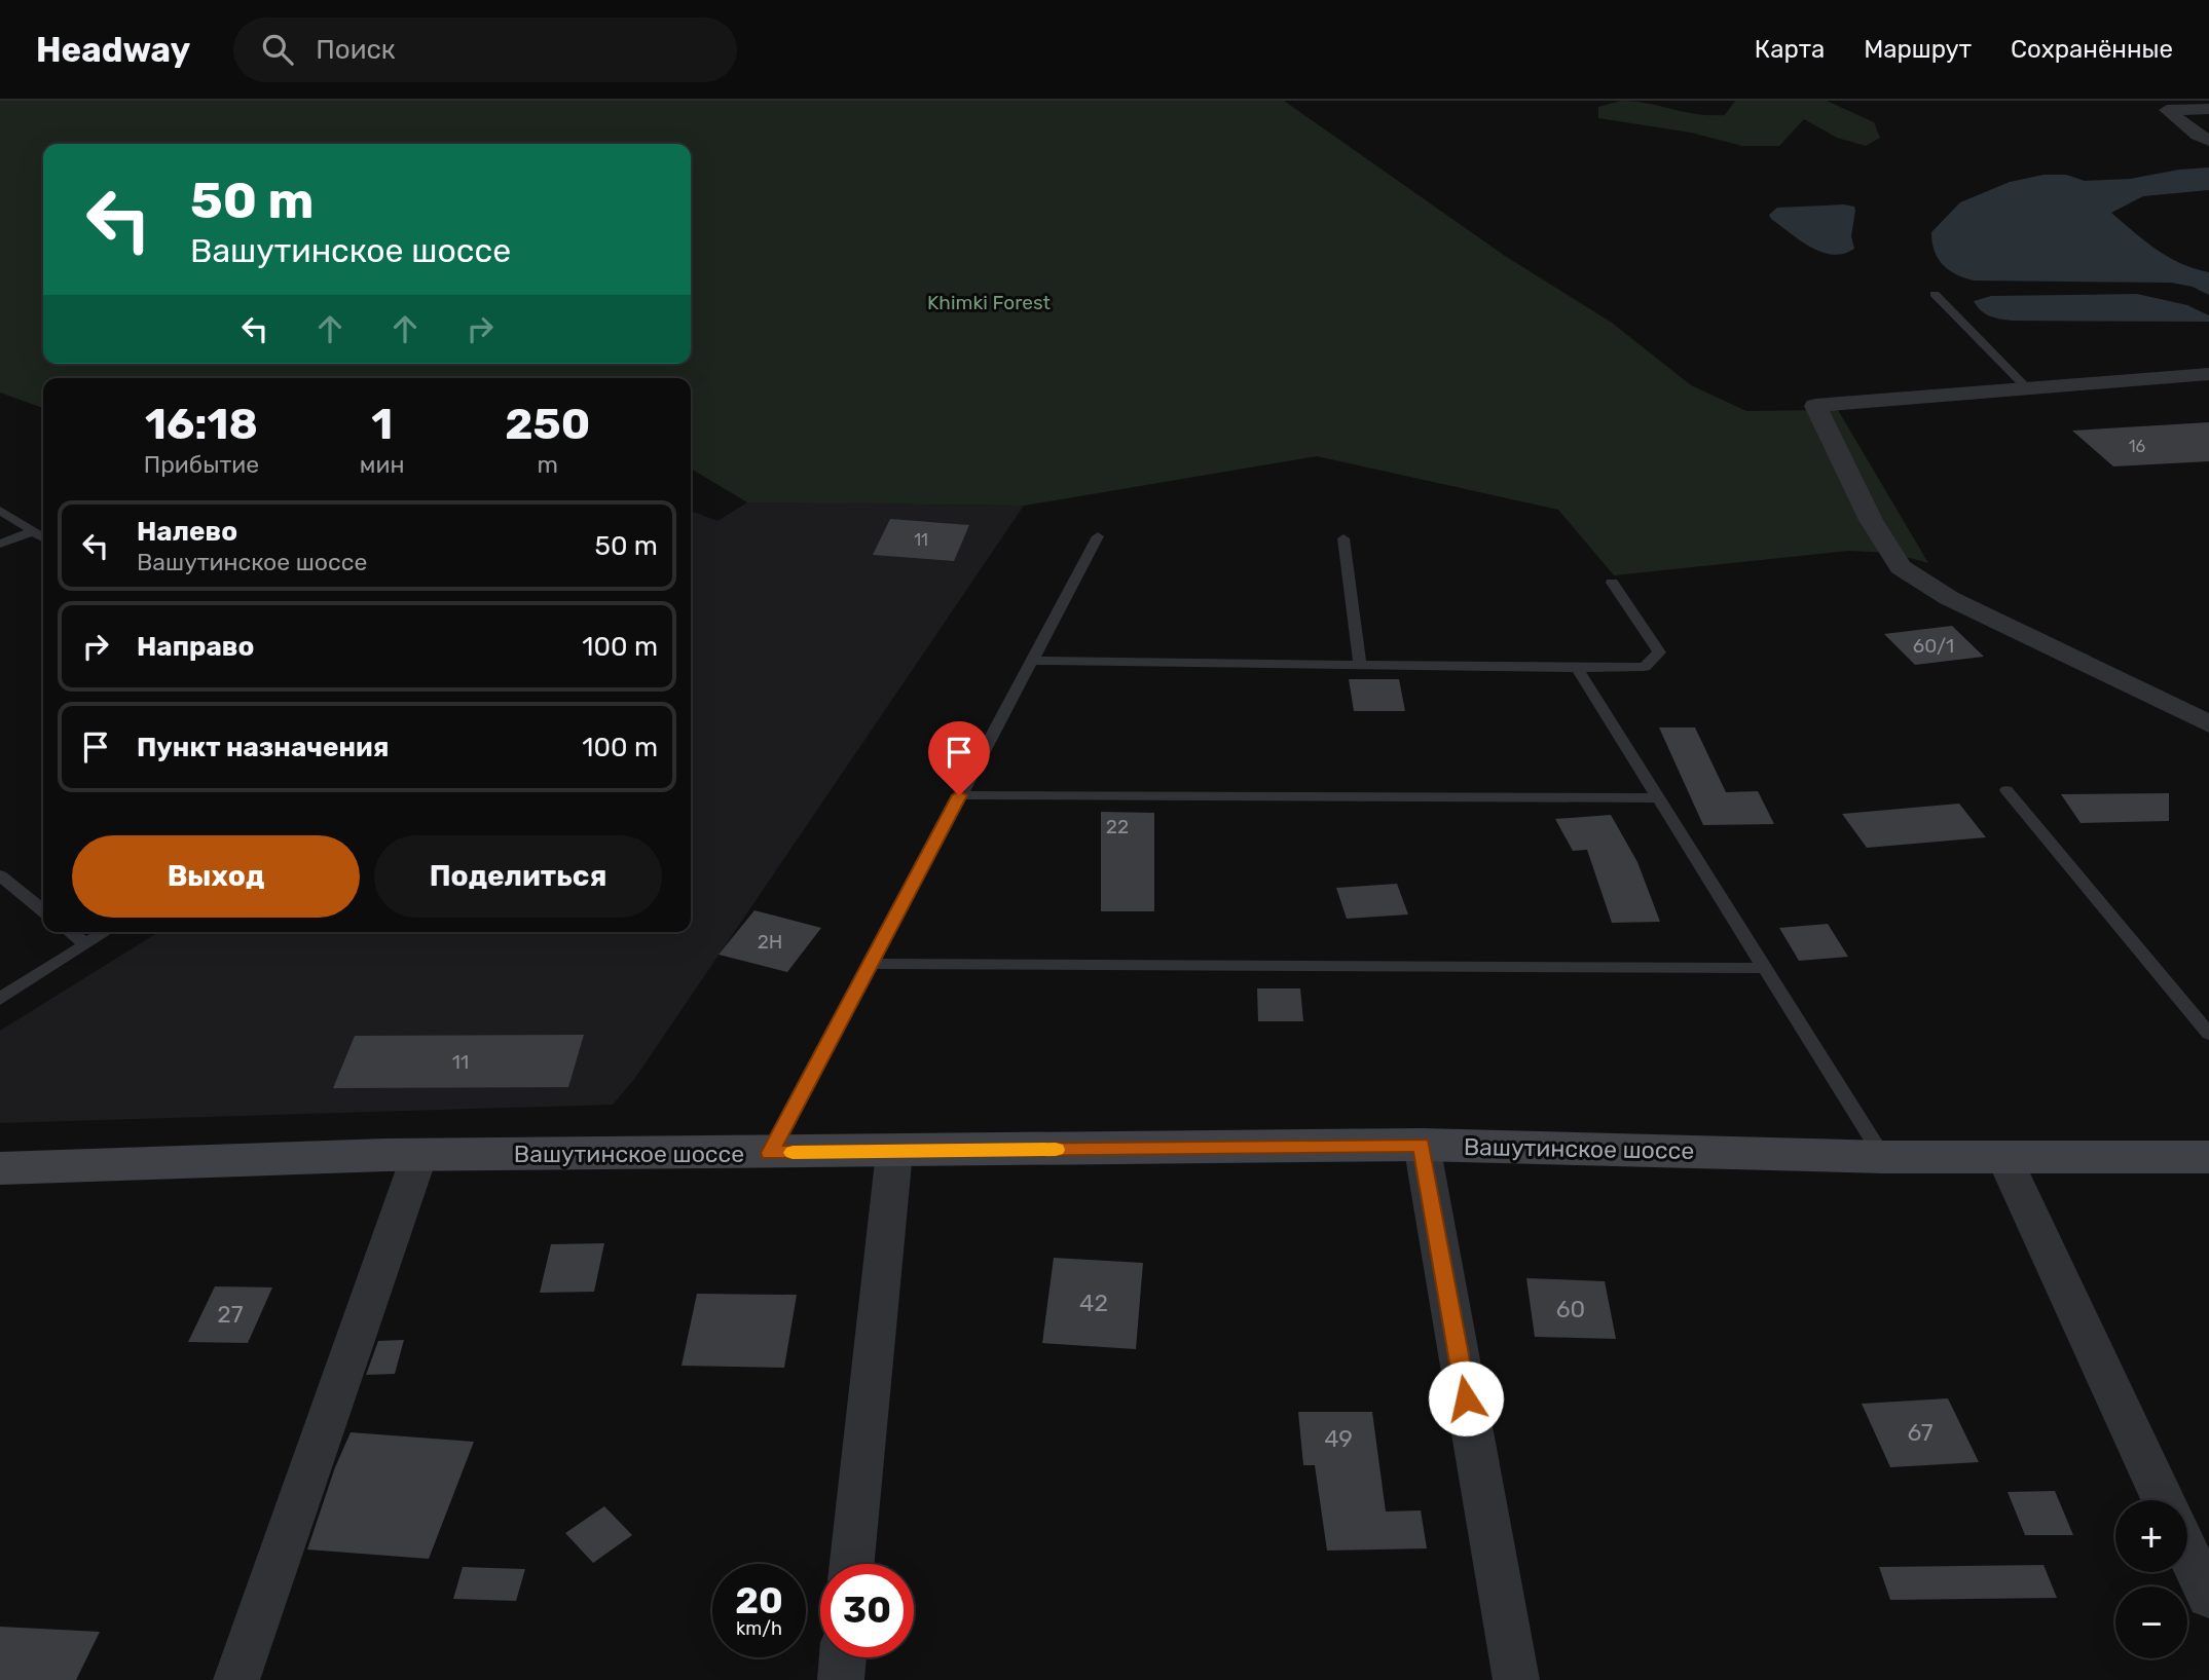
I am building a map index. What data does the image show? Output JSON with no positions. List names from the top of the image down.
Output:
{
  "streets": {
    "street": ["Вашутинское шоссе"]
  },
  "parks": ["Khimki Forest"],
  "house_numbers": [
    "16",
    "11",
    "60/1",
    "22",
    "2Н",
    "11",
    "42",
    "60",
    "27",
    "67",
    "49"
  ],
  "page": {
    "header": "Headway",
    "search": "Поиск",
    "nav": ["Карта", "Маршрут", "Сохранённые"],
    "turn": ["50 m", "Вашутинское шоссе"],
    "eta": [
      "16:18",
      "Прибытие",
      "1",
      "мин",
      "250",
      "m"
    ],
    "list": [
      {
        "name": "Налево",
        "note": "Вашутинское шоссе",
        "value": "50 m"
      },
      {
        "name": "Направо",
        "value": "100 m"
      },
      {
        "name": "Пункт назначения",
        "value": "100 m"
      }
    ],
    "buttons": ["Выход", "Поделиться"],
    "map_buttons": ["+", "−"],
    "speed": "20 km/h",
    "limit": "30"
  }
}
